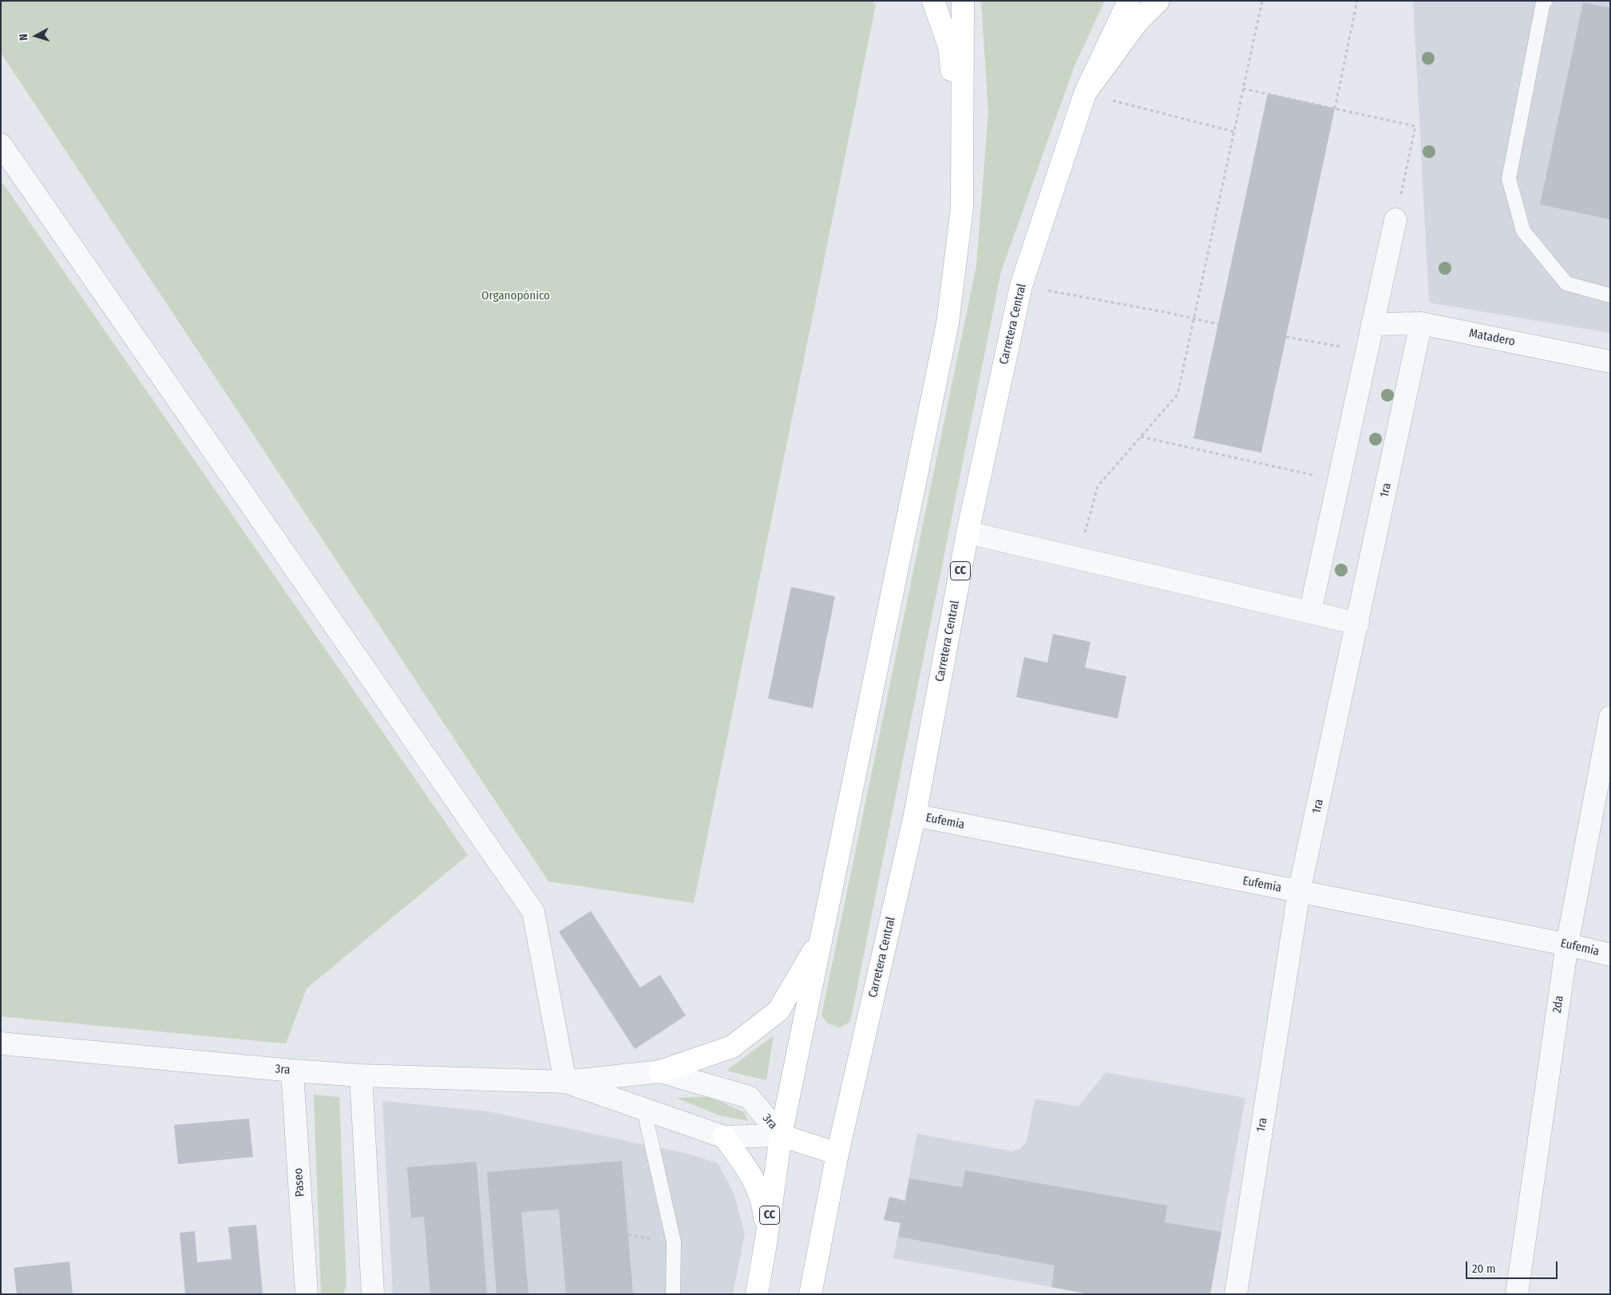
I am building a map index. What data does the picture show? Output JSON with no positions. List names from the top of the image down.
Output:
{
  "streets": {
    "main road": ["Carretera Central", "CC"],
    "street": [
      "Matadero",
      "1ra",
      "Eufemia",
      "2da",
      "3ra",
      "Paseo"
    ]
  },
  "crossings": [
    ["Carretera Central", "Eufemia"],
    ["Matadero", "1ra"],
    ["1ra", "Eufemia"],
    ["CC", "3ra"],
    ["Eufemia", "2da"],
    ["3ra", "Paseo"]
  ],
  "parks": ["Organopónico"],
  "scale_bar": "20 m",
  "north": "left"
}
